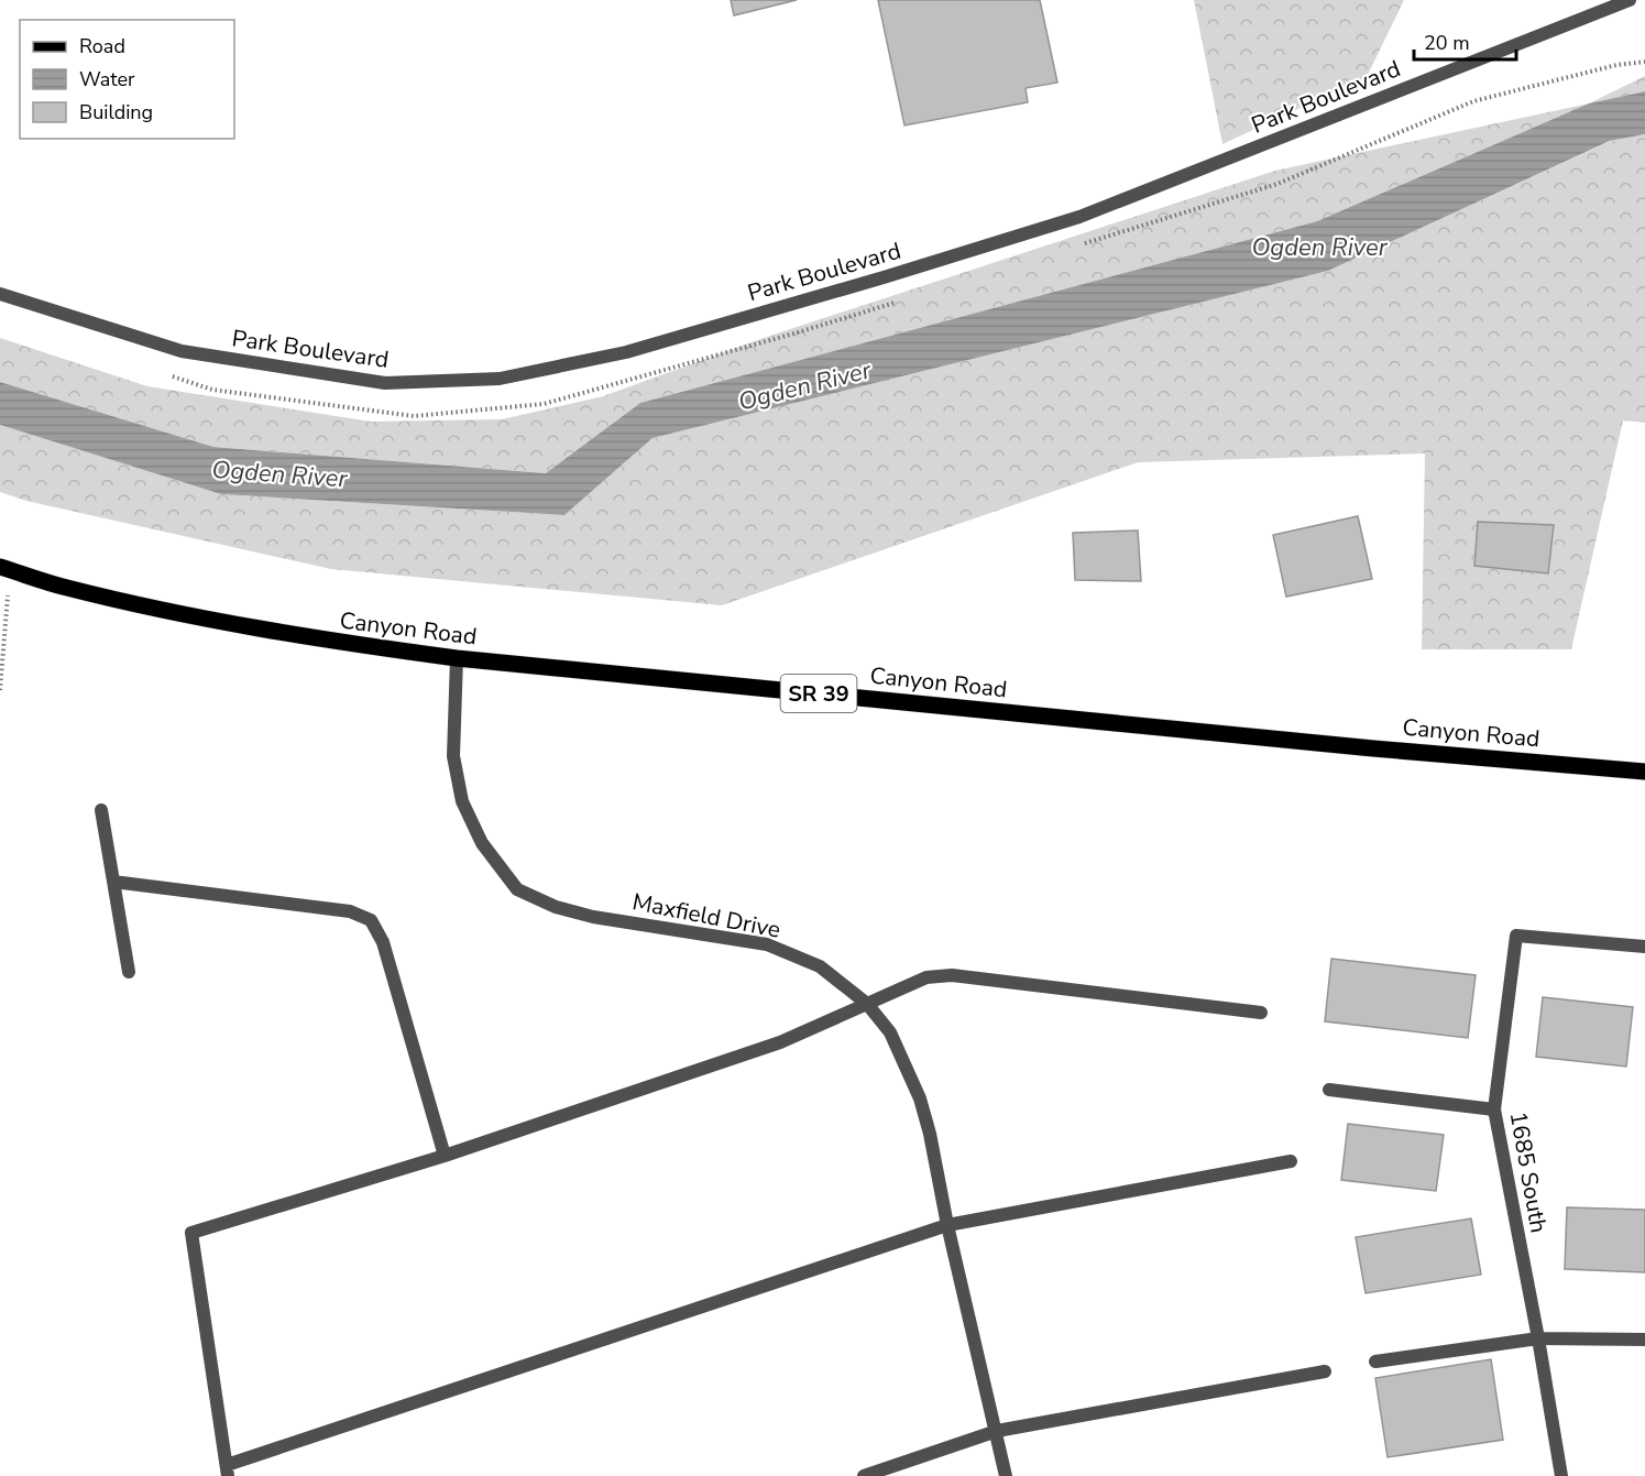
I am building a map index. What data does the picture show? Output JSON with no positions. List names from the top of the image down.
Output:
{
  "streets": {
    "main road": ["Canyon Road", "SR 39"],
    "street": ["Park Boulevard", "Maxfield Drive", "1685 South"]
  },
  "crossings": [
    ["Canyon Road", "Maxfield Drive"]
  ],
  "water": ["Ogden River"],
  "legend": ["Road", "Water", "Building"],
  "scale_bar": "20 m"
}
